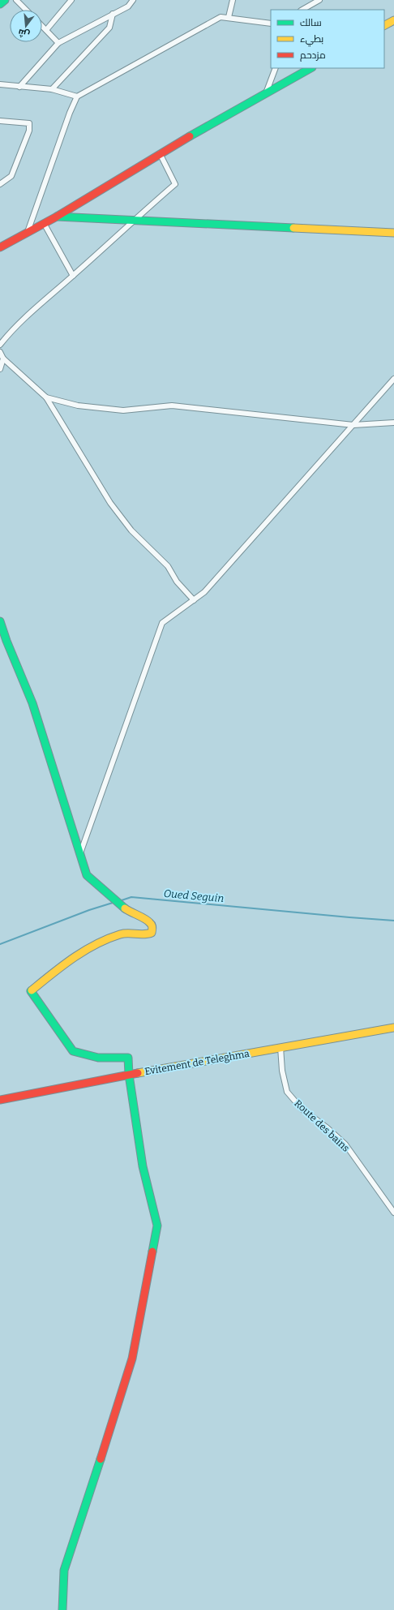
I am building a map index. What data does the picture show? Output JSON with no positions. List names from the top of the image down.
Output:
{
  "streets": {
    "street": ["Evitement de Teleghma", "Route des bains"]
  },
  "crossings": [
    ["Evitement de Teleghma", "Route des bains"]
  ],
  "water": ["Oued Seguin"],
  "legend": ["سالك", "بطيء", "مزدحم"],
  "north": "bottom"
}
